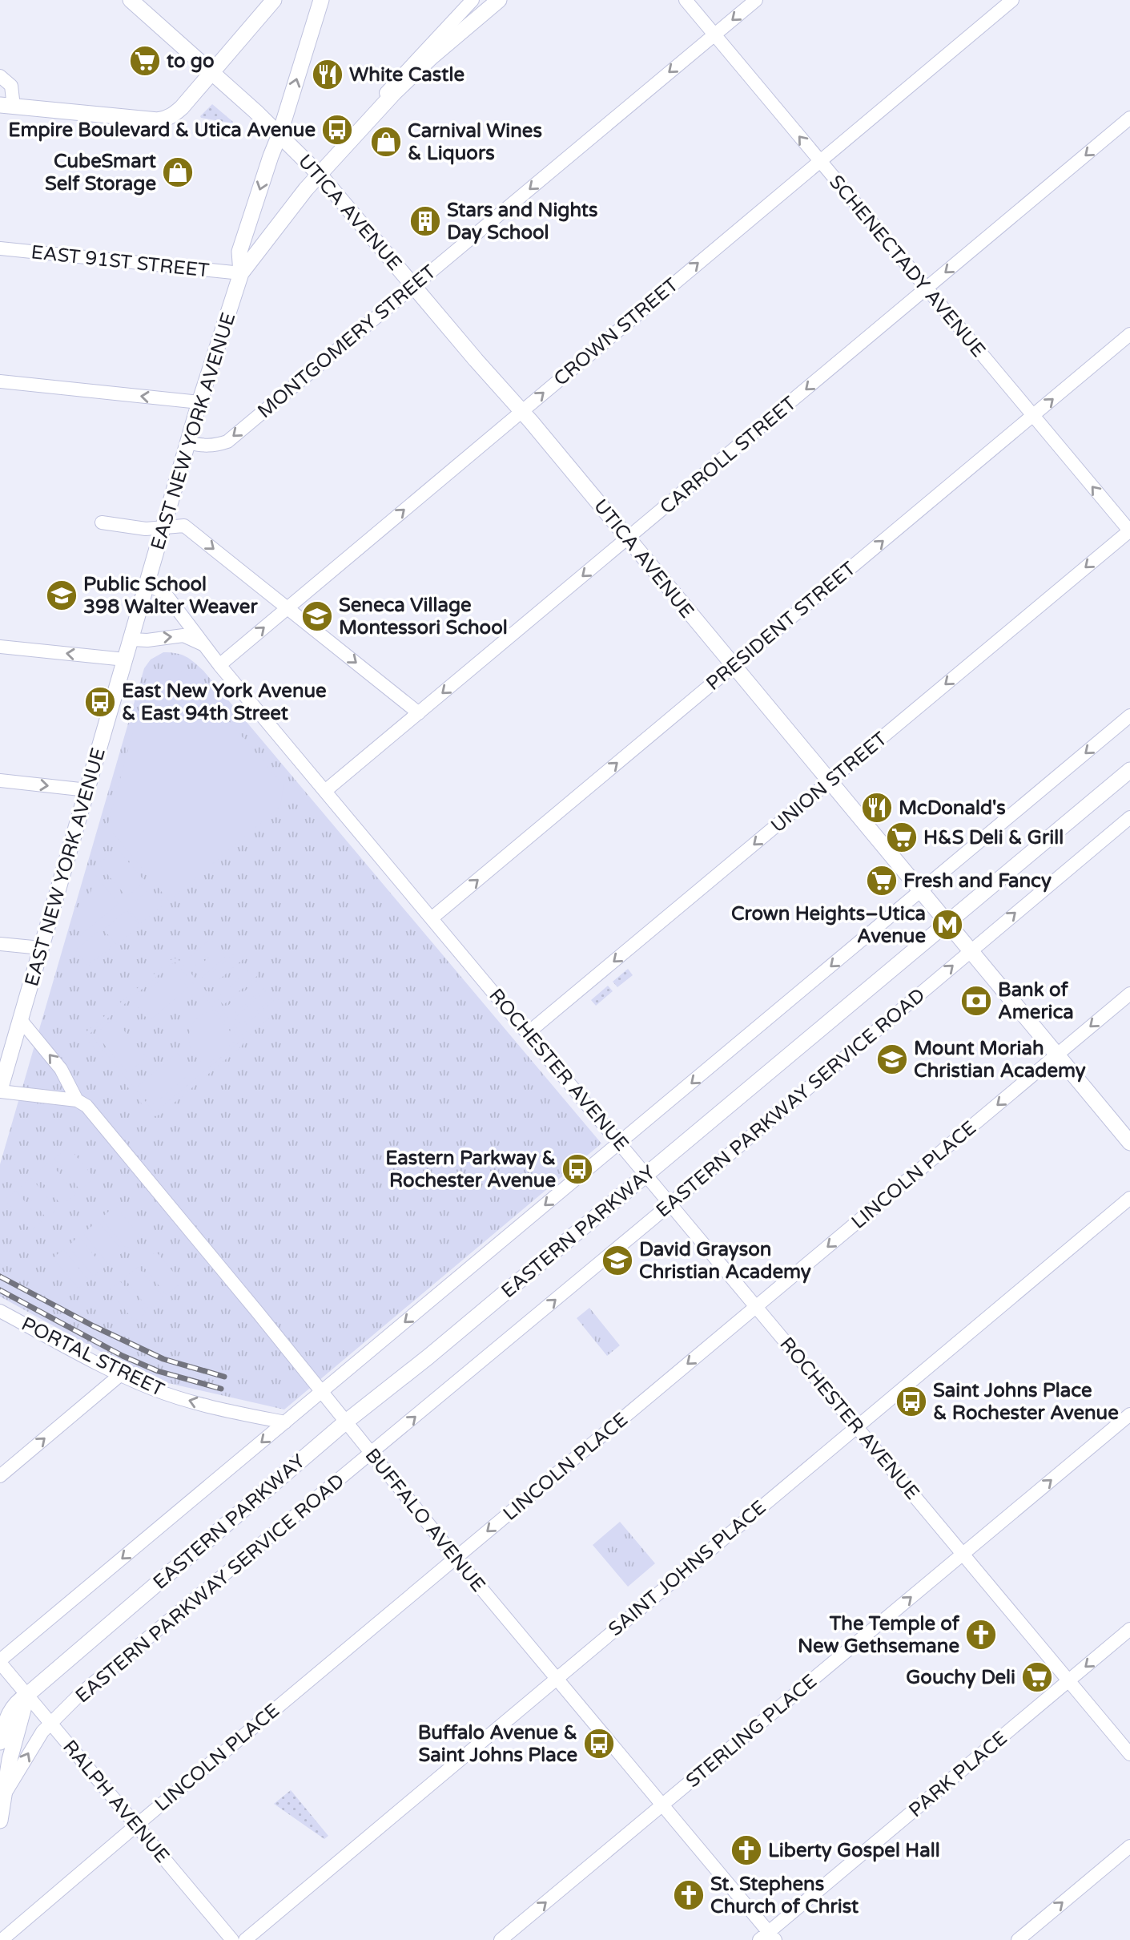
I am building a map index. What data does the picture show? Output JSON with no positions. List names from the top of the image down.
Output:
{
  "streets": {
    "main road": ["UTICA AVENUE", "EAST NEW YORK AVENUE", "EASTERN PARKWAY"],
    "street": [
      "EAST 91ST STREET",
      "SCHENECTADY AVENUE",
      "CROWN STREET",
      "MONTGOMERY STREET",
      "CARROLL STREET",
      "PRESIDENT STREET",
      "UNION STREET",
      "ROCHESTER AVENUE",
      "EASTERN PARKWAY SERVICE ROAD",
      "LINCOLN PLACE",
      "PORTAL STREET",
      "BUFFALO AVENUE",
      "SAINT JOHNS PLACE",
      "STERLING PLACE",
      "PARK PLACE",
      "RALPH AVENUE"
    ]
  },
  "crossings": [
    ["UTICA AVENUE", "CROWN STREET"],
    ["UTICA AVENUE", "MONTGOMERY STREET"],
    ["UTICA AVENUE", "EAST NEW YORK AVENUE"],
    ["UTICA AVENUE", "CARROLL STREET"],
    ["UTICA AVENUE", "PRESIDENT STREET"],
    ["UTICA AVENUE", "UNION STREET"],
    ["UTICA AVENUE", "EASTERN PARKWAY SERVICE ROAD"],
    ["UTICA AVENUE", "LINCOLN PLACE"],
    ["UTICA AVENUE", "EASTERN PARKWAY"],
    ["EAST 91ST STREET", "EAST NEW YORK AVENUE"],
    ["SCHENECTADY AVENUE", "CROWN STREET"],
    ["SCHENECTADY AVENUE", "MONTGOMERY STREET"],
    ["SCHENECTADY AVENUE", "CARROLL STREET"],
    ["SCHENECTADY AVENUE", "PRESIDENT STREET"],
    ["SCHENECTADY AVENUE", "UNION STREET"],
    ["CROWN STREET", "ROCHESTER AVENUE"],
    ["MONTGOMERY STREET", "EAST NEW YORK AVENUE"],
    ["EAST NEW YORK AVENUE", "ROCHESTER AVENUE"],
    ["EAST NEW YORK AVENUE", "BUFFALO AVENUE"],
    ["CARROLL STREET", "ROCHESTER AVENUE"],
    ["PRESIDENT STREET", "ROCHESTER AVENUE"],
    ["UNION STREET", "ROCHESTER AVENUE"],
    ["ROCHESTER AVENUE", "EASTERN PARKWAY SERVICE ROAD"],
    ["ROCHESTER AVENUE", "LINCOLN PLACE"],
    ["ROCHESTER AVENUE", "EASTERN PARKWAY"],
    ["ROCHESTER AVENUE", "SAINT JOHNS PLACE"],
    ["ROCHESTER AVENUE", "STERLING PLACE"],
    ["ROCHESTER AVENUE", "PARK PLACE"],
    ["EASTERN PARKWAY SERVICE ROAD", "BUFFALO AVENUE"],
    ["EASTERN PARKWAY SERVICE ROAD", "RALPH AVENUE"],
    ["LINCOLN PLACE", "BUFFALO AVENUE"],
    ["LINCOLN PLACE", "RALPH AVENUE"],
    ["EASTERN PARKWAY", "BUFFALO AVENUE"],
    ["EASTERN PARKWAY", "RALPH AVENUE"],
    ["BUFFALO AVENUE", "SAINT JOHNS PLACE"],
    ["BUFFALO AVENUE", "STERLING PLACE"],
    ["BUFFALO AVENUE", "PARK PLACE"]
  ],
  "one_way": [
    "SCHENECTADY AVENUE",
    "CROWN STREET",
    "MONTGOMERY STREET",
    "CARROLL STREET",
    "PRESIDENT STREET",
    "UNION STREET",
    "LINCOLN PLACE",
    "PORTAL STREET",
    "STERLING PLACE"
  ],
  "places": {
    "supermarket": [
      "to go",
      "H&S Deli & Grill",
      "Fresh and Fancy",
      "Gouchy Deli"
    ],
    "restaurant": ["White Castle", "McDonald's"],
    "bus stop": [
      "Empire Boulevard & Utica Avenue",
      "East New York Avenue & East 94th Street",
      "Eastern Parkway & Rochester Avenue",
      "Saint Johns Place & Rochester Avenue",
      "Buffalo Avenue & Saint Johns Place"
    ],
    "shop": ["Carnival Wines & Liquors", "CubeSmart Self Storage"],
    "building": ["Stars and Nights Day School"],
    "school or university": [
      "Public School 398 Walter Weaver",
      "Seneca Village Montessori School",
      "Mount Moriah Christian Academy",
      "David Grayson Christian Academy"
    ],
    "metro station": ["Crown Heights–Utica Avenue"],
    "bank": ["Bank of America"],
    "church": ["The Temple of New Gethsemane", "Liberty Gospel Hall", "St. Stephens Church of Christ"]
  }
}
